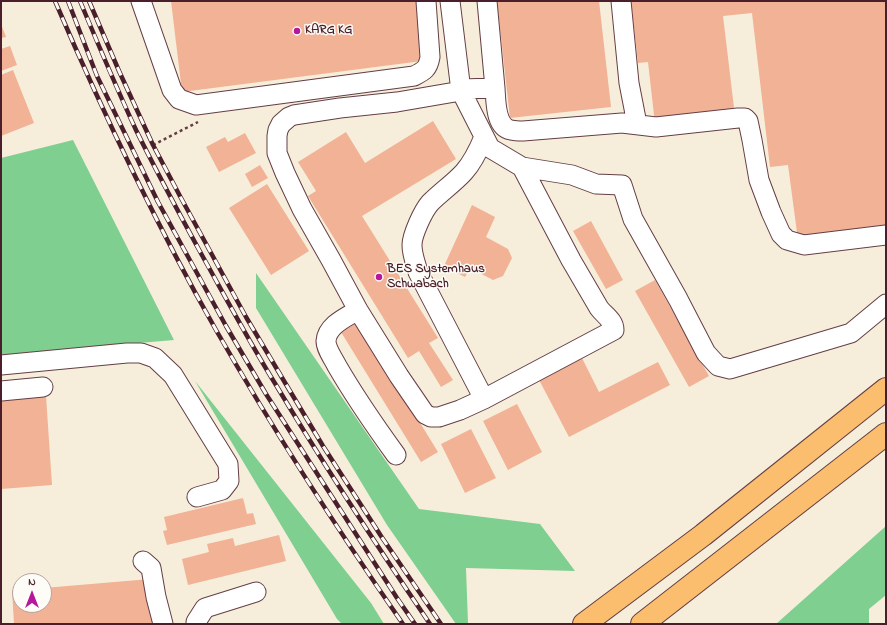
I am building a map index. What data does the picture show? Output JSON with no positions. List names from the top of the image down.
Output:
{
  "places": ["KARG KG", "BES Systemhaus Schwabach"],
  "north": "top"
}
